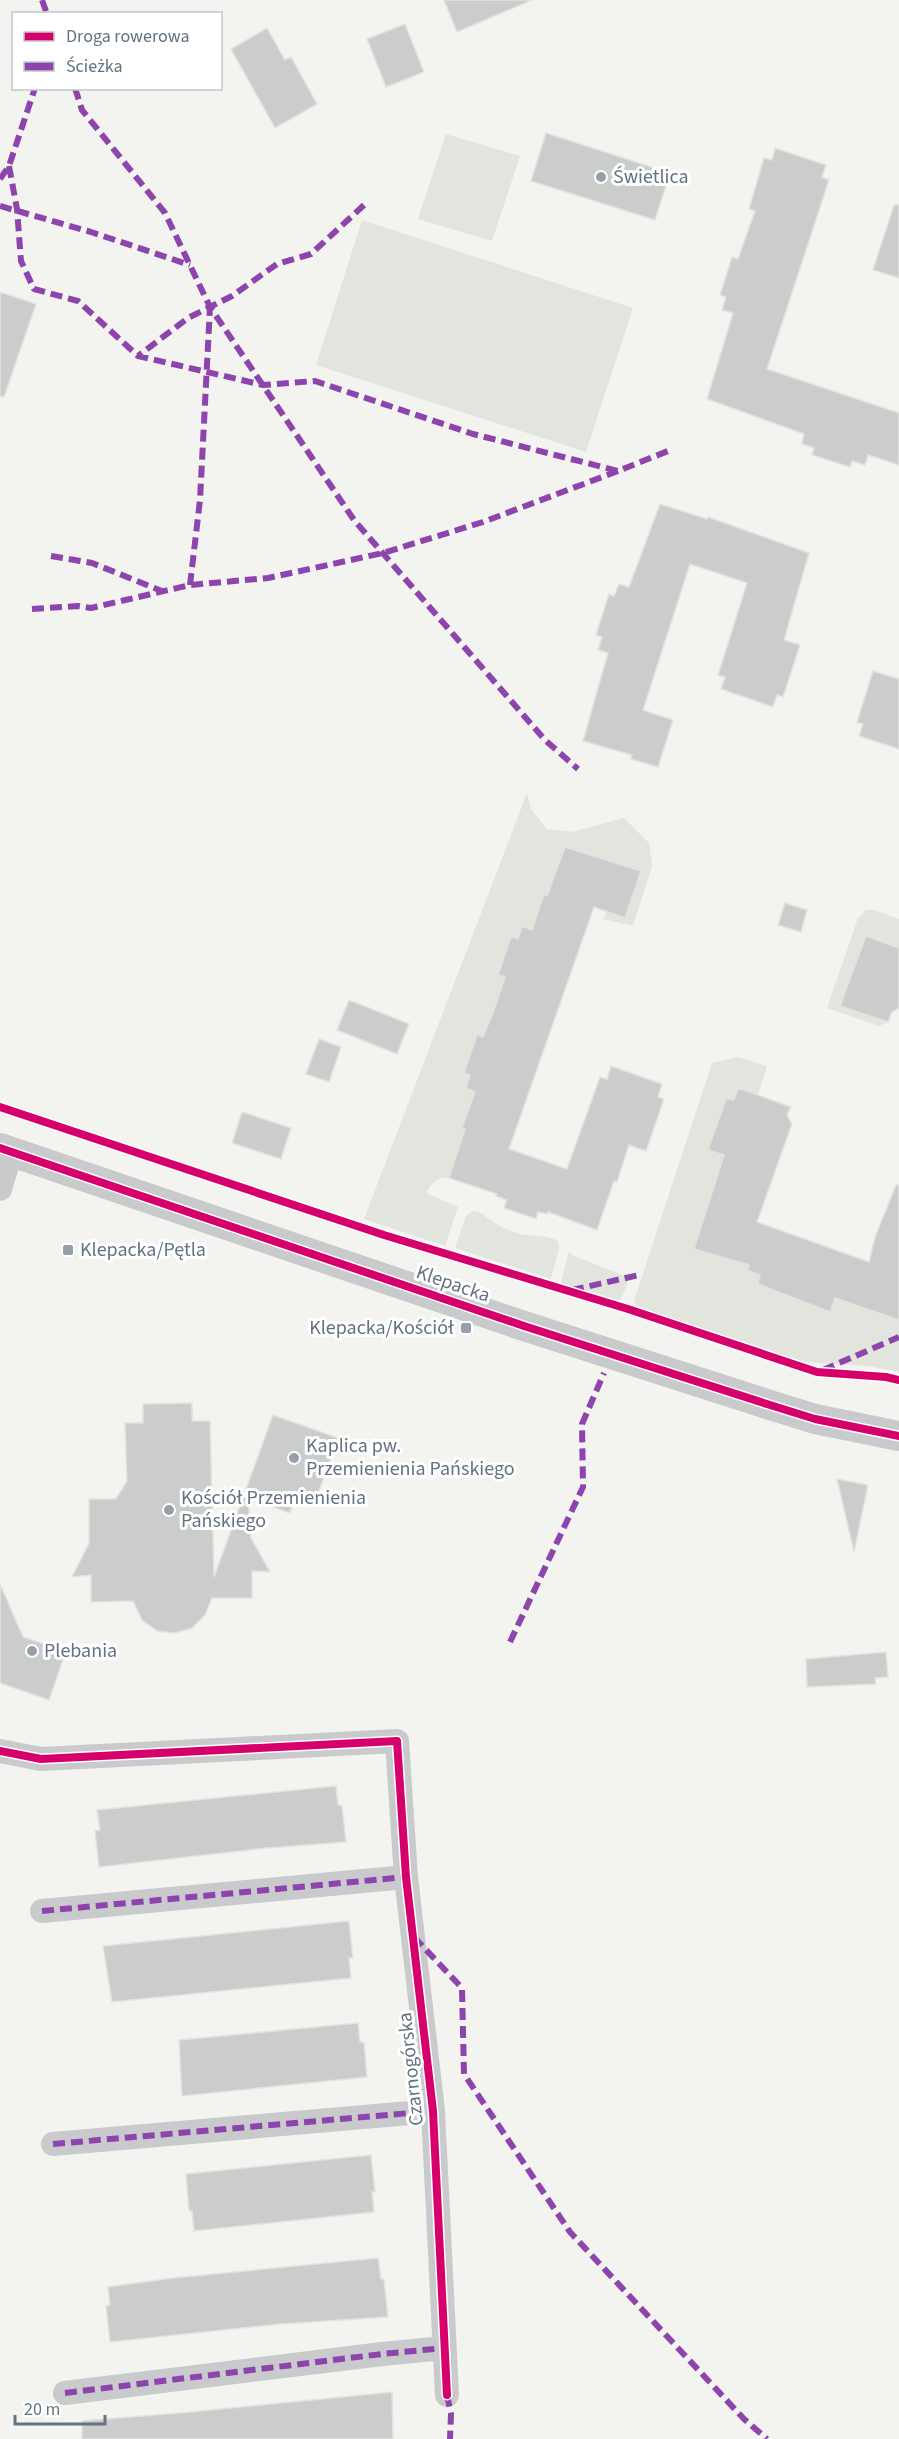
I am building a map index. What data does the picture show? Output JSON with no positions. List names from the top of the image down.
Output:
{
  "streets": {
    "street": ["Klepacka", "Czarnogórska"]
  },
  "places": {
    "other": [
      "Świetlica",
      "Kaplica pw. Przemienienia Pańskiego",
      "Kościół Przemienienia Pańskiego",
      "Plebania"
    ],
    "transit": ["Klepacka/Pętla", "Klepacka/Kościół"]
  },
  "legend": ["Droga rowerowa", "Ścieżka"],
  "scale_bar": "20 m"
}
